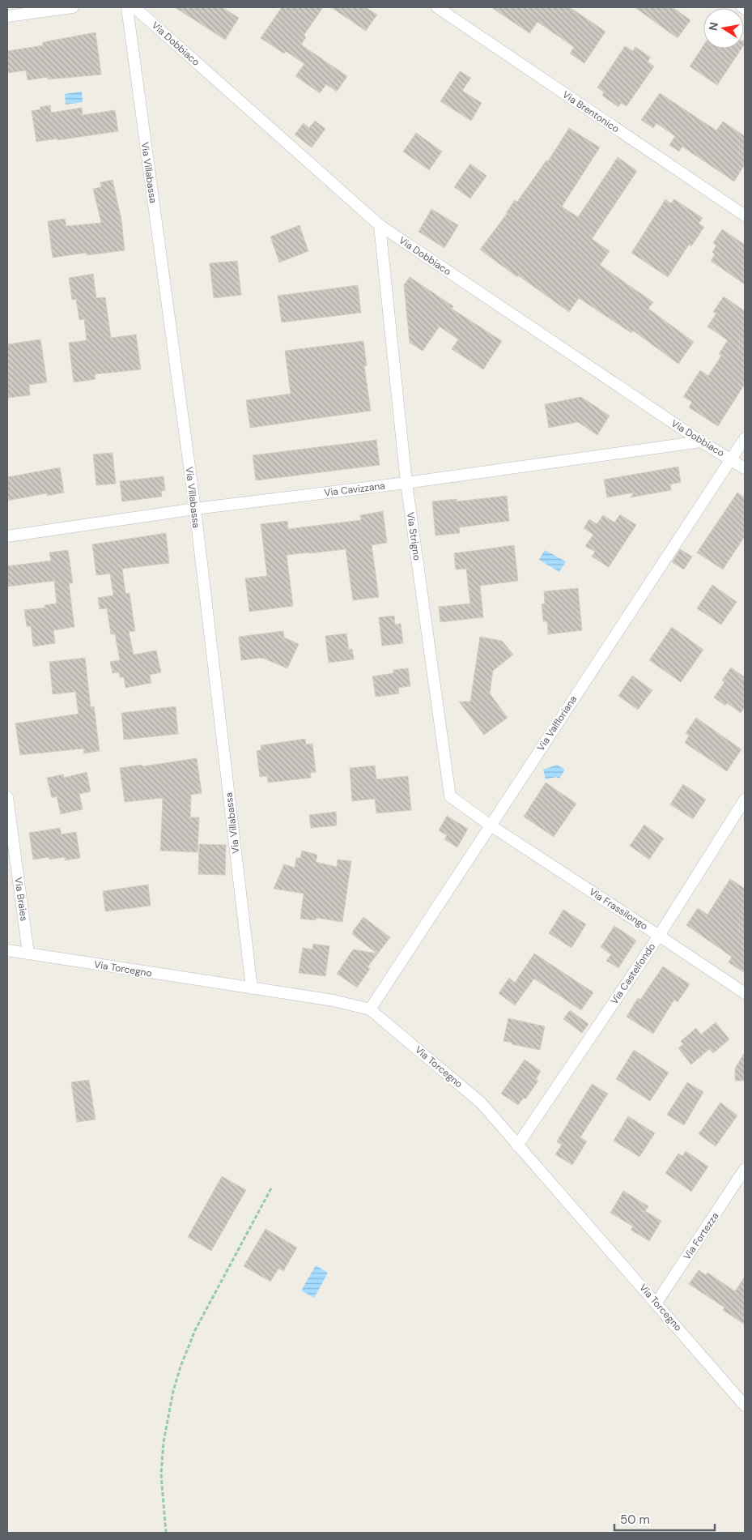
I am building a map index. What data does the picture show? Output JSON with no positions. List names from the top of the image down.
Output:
{
  "streets": {
    "street": [
      "Via Dobbiaco",
      "Via Brentonico",
      "Via Villabassa",
      "Via Cavizzana",
      "Via Strigno",
      "Via Valfloriana",
      "Via Braies",
      "Via Frassilongo",
      "Via Torcegno",
      "Via Castelfondo",
      "Via Fortezza"
    ]
  },
  "crossings": [
    ["Via Dobbiaco", "Via Cavizzana"],
    ["Via Dobbiaco", "Via Strigno"],
    ["Via Dobbiaco", "Via Valfloriana"],
    ["Via Villabassa", "Via Cavizzana"],
    ["Via Villabassa", "Via Torcegno"],
    ["Via Cavizzana", "Via Strigno"],
    ["Via Strigno", "Via Valfloriana"],
    ["Via Strigno", "Via Frassilongo"],
    ["Via Valfloriana", "Via Frassilongo"],
    ["Via Valfloriana", "Via Torcegno"],
    ["Via Braies", "Via Torcegno"],
    ["Via Frassilongo", "Via Castelfondo"],
    ["Via Torcegno", "Via Castelfondo"],
    ["Via Torcegno", "Via Fortezza"]
  ],
  "scale_bar": "50 m",
  "north": "left"
}
